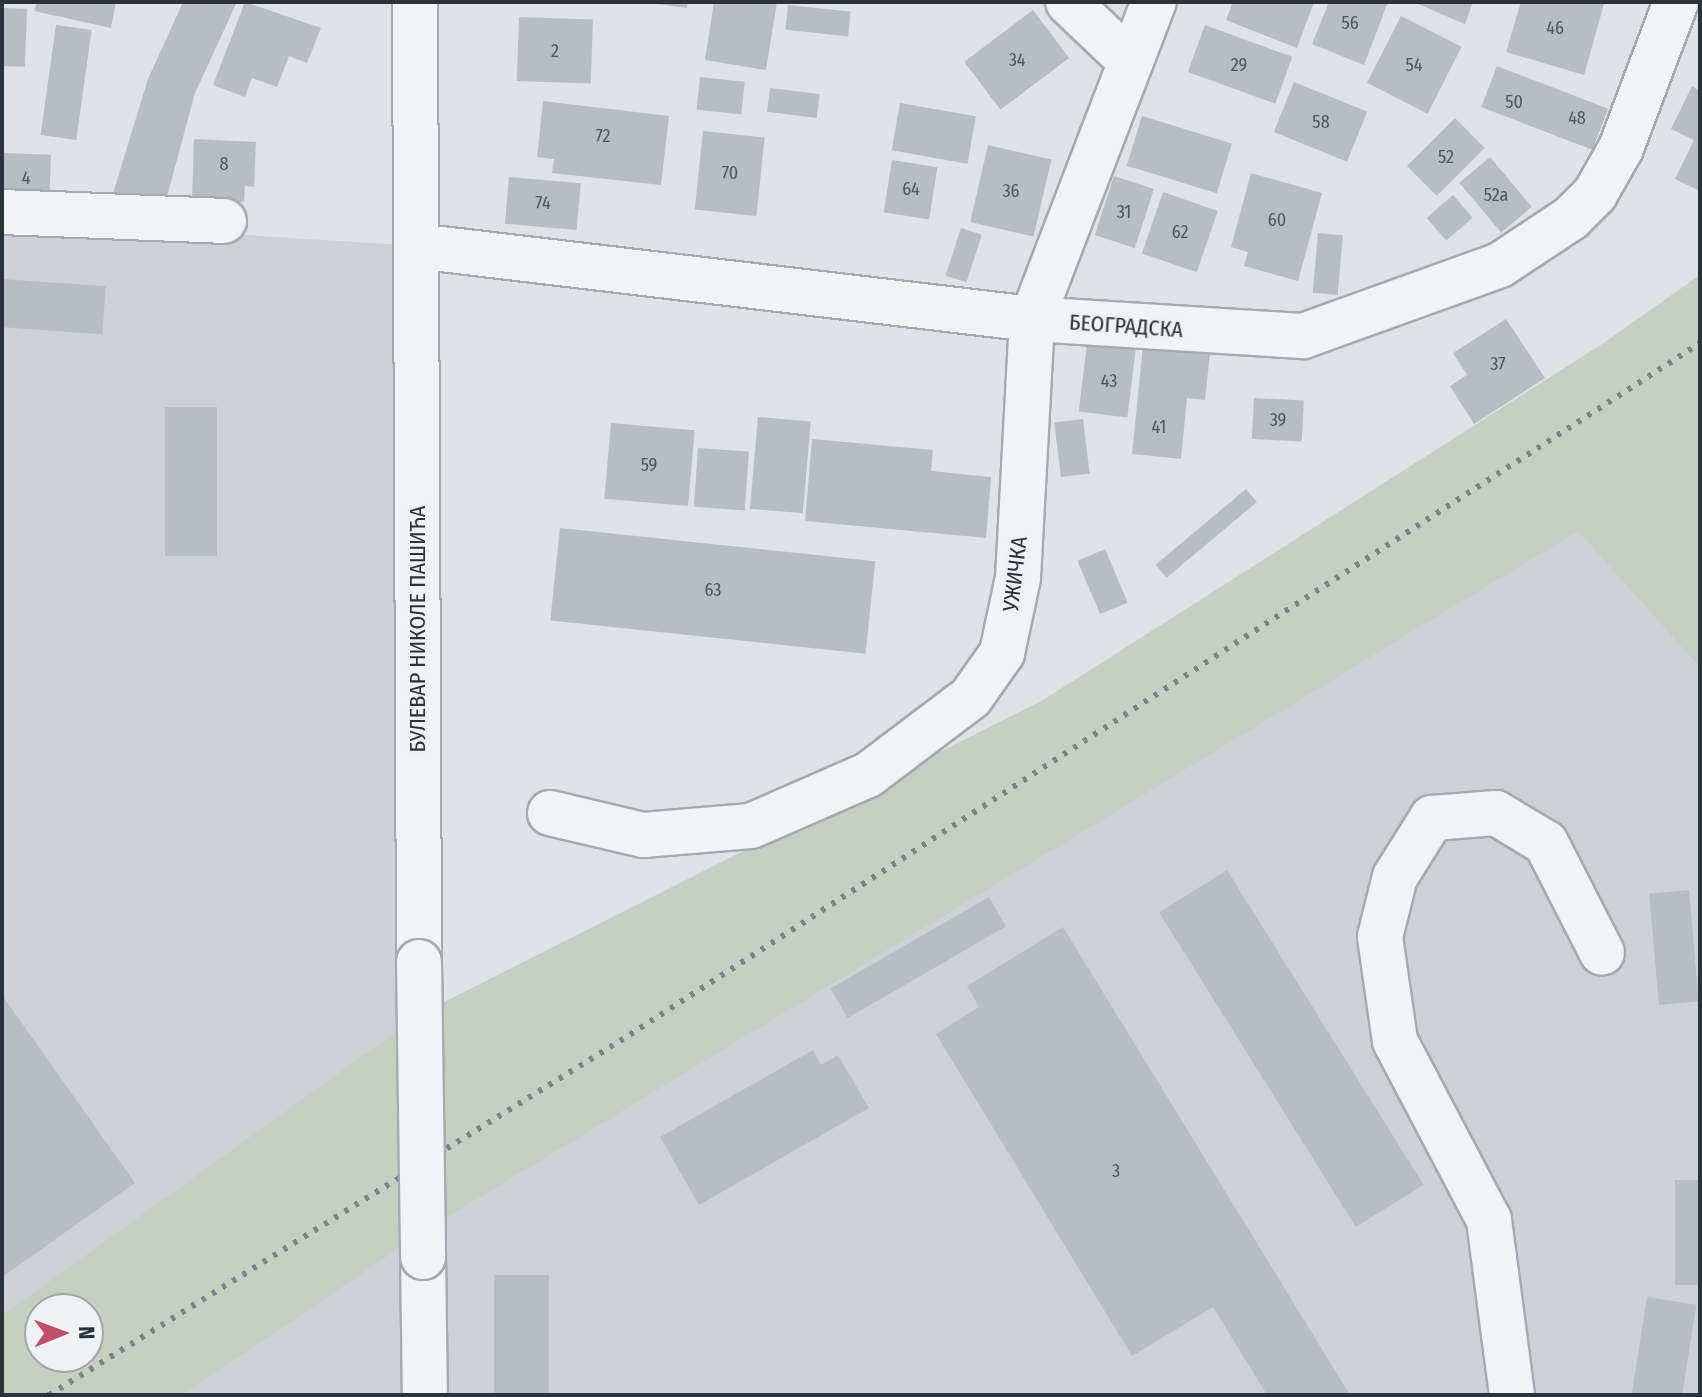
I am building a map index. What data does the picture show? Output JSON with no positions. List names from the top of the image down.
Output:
{
  "streets": {
    "street": ["БЕОГРАДСКА", "УЖИЧКА", "БУЛЕВАР НИКОЛЕ ПАШИЋА"]
  },
  "crossings": [
    ["БЕОГРАДСКА", "УЖИЧКА"],
    ["БЕОГРАДСКА", "БУЛЕВАР НИКОЛЕ ПАШИЋА"]
  ],
  "house_numbers": [
    "56",
    "46",
    "2",
    "34",
    "29",
    "54",
    "50",
    "48",
    "58",
    "72",
    "52",
    "8",
    "70",
    "4",
    "64",
    "36",
    "52a",
    "74",
    "31",
    "60",
    "62",
    "37",
    "43",
    "39",
    "41",
    "59",
    "63",
    "3"
  ],
  "north": "right"
}
